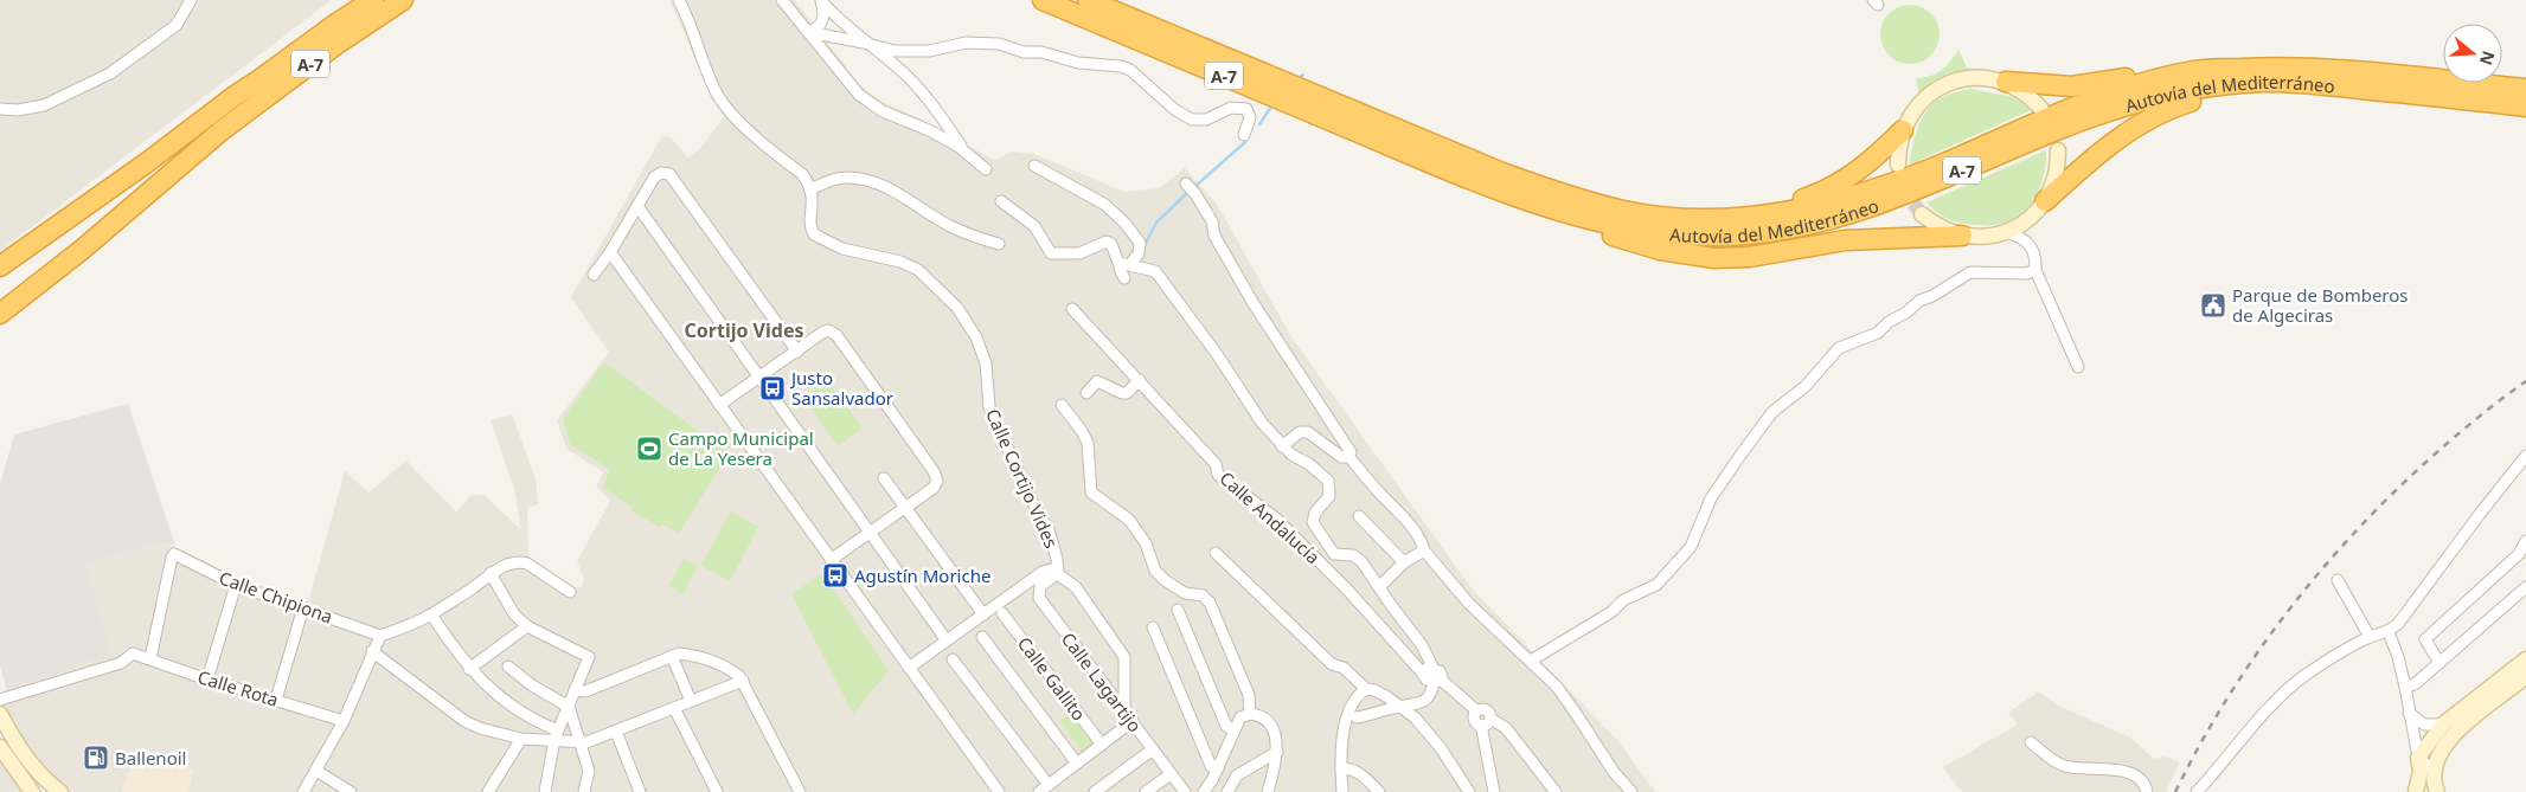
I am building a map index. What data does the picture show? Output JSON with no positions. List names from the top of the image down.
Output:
{
  "streets": {
    "highway": ["A-7", "Autovía del Mediterráneo"],
    "street": [
      "Calle Cortijo Vides",
      "Calle Andalucía",
      "Calle Chipiona",
      "Calle Gallito",
      "Calle Lagartijo",
      "Calle Rota"
    ]
  },
  "crossings": [
    ["Calle Cortijo Vides", "Calle Lagartijo"],
    ["Calle Chipiona", "Calle Rota"]
  ],
  "districts": ["Cortijo Vides"],
  "places": {
    "public building": ["Parque de Bomberos de Algeciras"],
    "bus stop": ["Justo Sansalvador", "Agustín Moriche"],
    "sports": ["Campo Municipal de La Yesera"],
    "fuel station": ["Ballenoil"]
  },
  "north": "right"
}
